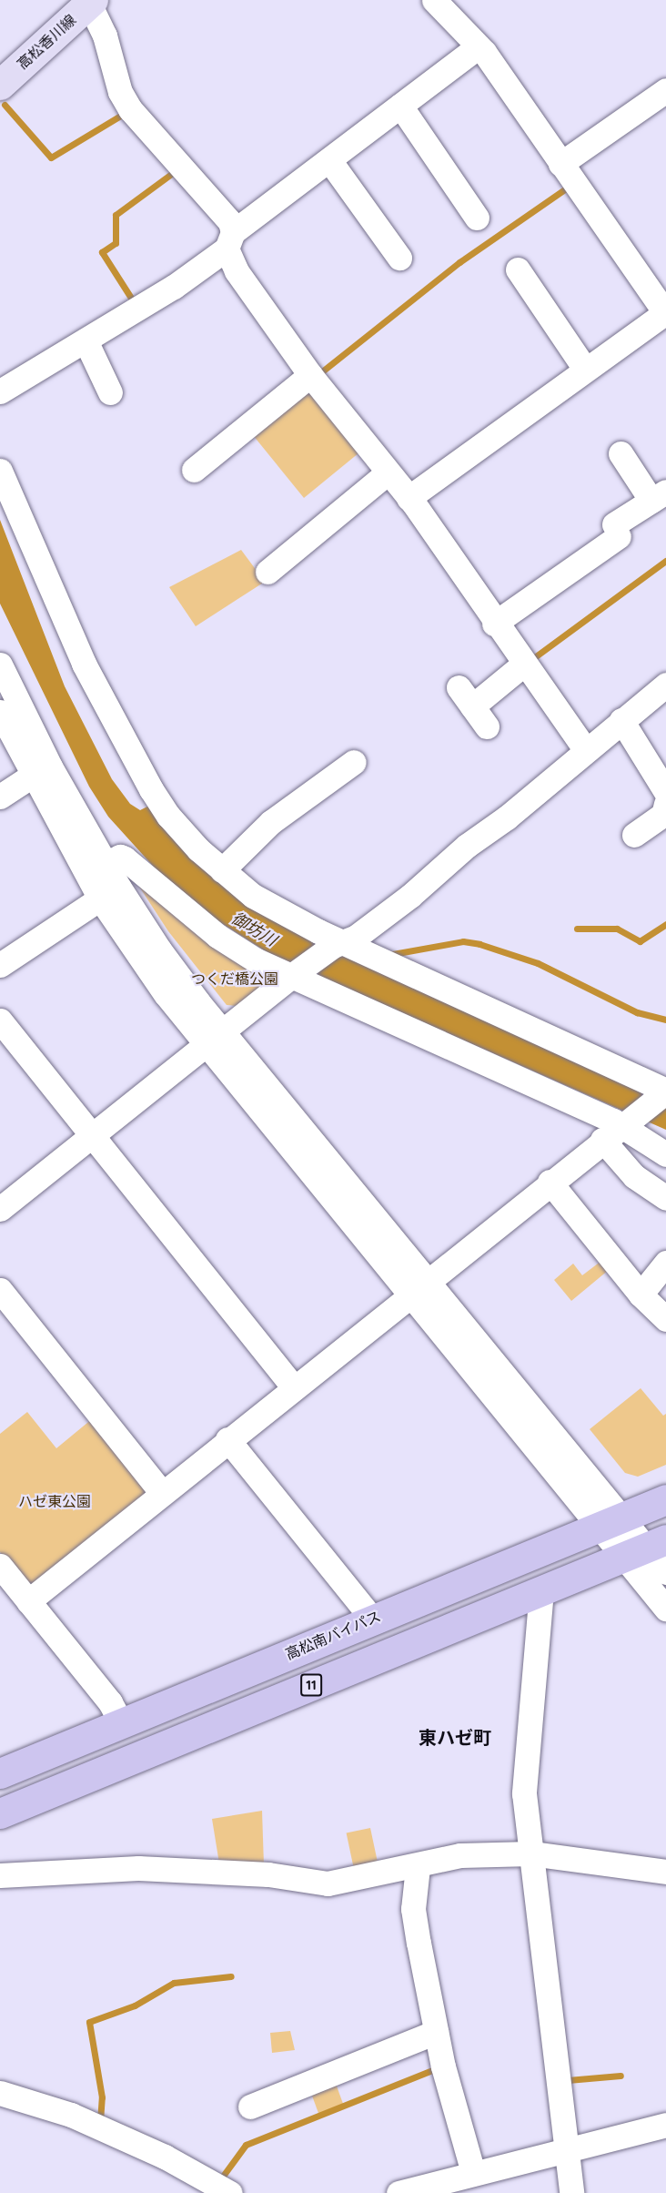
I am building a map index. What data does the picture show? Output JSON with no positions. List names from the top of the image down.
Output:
{
  "streets": {
    "highway": ["高松南バイパス", "11"],
    "main road": ["高松香川線"]
  },
  "districts": ["東ハゼ町"],
  "water": ["御坊川"],
  "parks": ["つくだ橋公園", "ハゼ東公園"]
}
